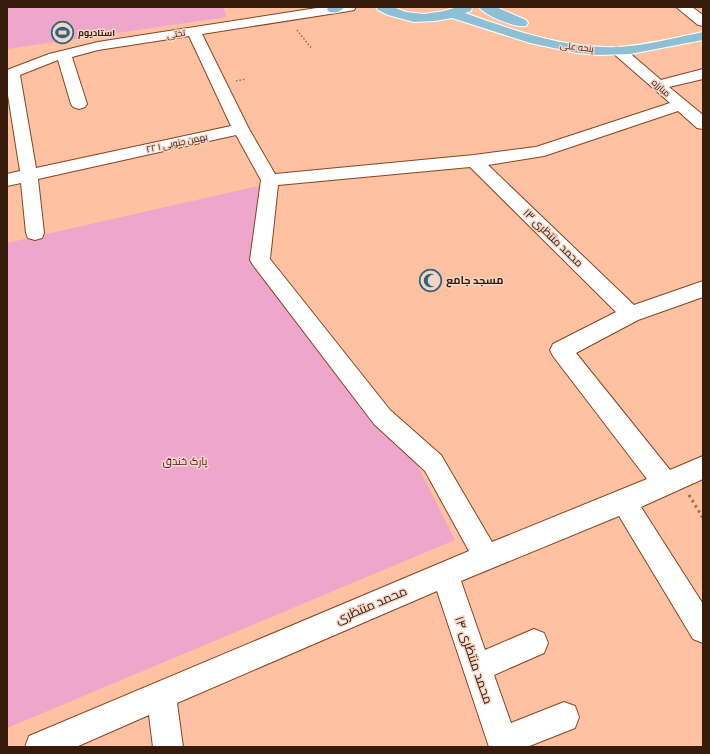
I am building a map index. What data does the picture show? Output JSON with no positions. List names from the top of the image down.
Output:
{
  "streets": {
    "main road": ["پنجه علی"],
    "street": [
      "تختی",
      "مبارزه",
      "۲۲ بهمن جنوبی ۱",
      "محمد منتظری ۱۳",
      "محمد منتظری",
      "محمد منتظری ۱۴"
    ]
  },
  "crossings": [
    ["پنجه علی", "مبارزه"],
    ["محمد منتظری", "محمد منتظری ۱۴"]
  ],
  "parks": ["پارک خندق"],
  "places": {
    "sports": ["استادیوم"],
    "mosque": ["مسجد جامع"]
  }
}
